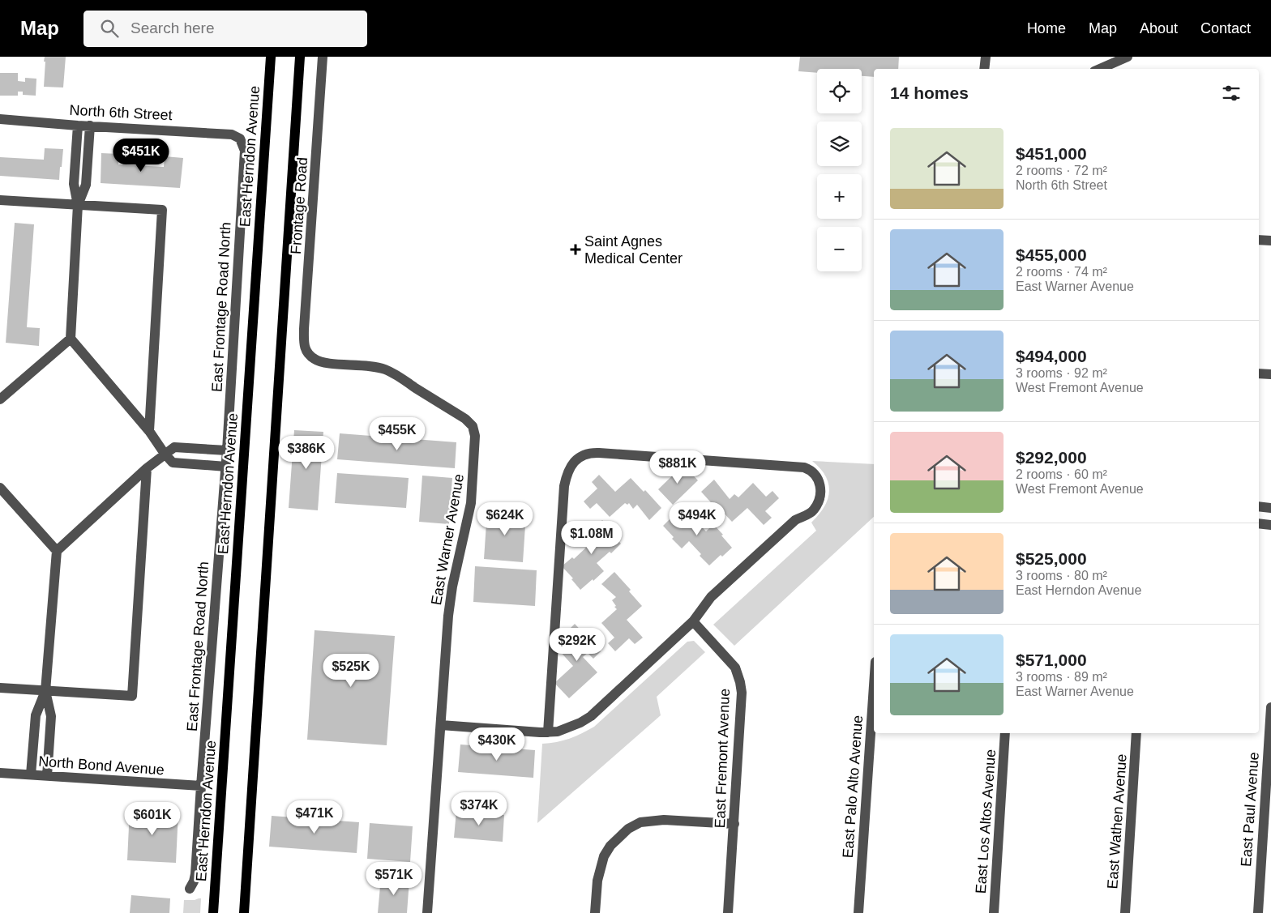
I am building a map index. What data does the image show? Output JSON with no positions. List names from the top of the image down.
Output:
{
  "streets": {
    "main road": ["East Herndon Avenue"],
    "street": [
      "North 6th Street",
      "Frontage Road",
      "East Frontage Road North",
      "East Warner Avenue",
      "East Fremont Avenue",
      "North Bond Avenue",
      "East Palo Alto Avenue",
      "East Paul Avenue",
      "East Los Altos Avenue",
      "East Wathen Avenue"
    ]
  },
  "crossings": [
    ["North 6th Street", "East Frontage Road North"],
    ["Frontage Road", "East Warner Avenue"],
    ["East Frontage Road North", "North Bond Avenue"]
  ],
  "places": {
    "health": ["Saint Agnes Medical Center"]
  },
  "page": {
    "header": "Map",
    "search": "Search here",
    "nav": [
      "Home",
      "Map",
      "About",
      "Contact"
    ],
    "map_buttons": ["+", "−"],
    "heading": "14 homes",
    "list": [
      {
        "name": "$451,000",
        "note": "2 rooms · 72 m² · North 6th Street"
      },
      {
        "name": "$455,000",
        "note": "2 rooms · 74 m² · East Warner Avenue"
      },
      {
        "name": "$494,000",
        "note": "3 rooms · 92 m² · West Fremont Avenue"
      },
      {
        "name": "$292,000",
        "note": "2 rooms · 60 m² · West Fremont Avenue"
      },
      {
        "name": "$525,000",
        "note": "3 rooms · 80 m² · East Herndon Avenue"
      },
      {
        "name": "$571,000",
        "note": "3 rooms · 89 m² · East Warner Avenue"
      }
    ],
    "price": [
      "$451K",
      "$455K",
      "$386K",
      "$881K",
      "$624K",
      "$494K",
      "$1.08M",
      "$292K",
      "$525K",
      "$430K",
      "$374K",
      "$471K",
      "$601K",
      "$571K"
    ]
  }
}
